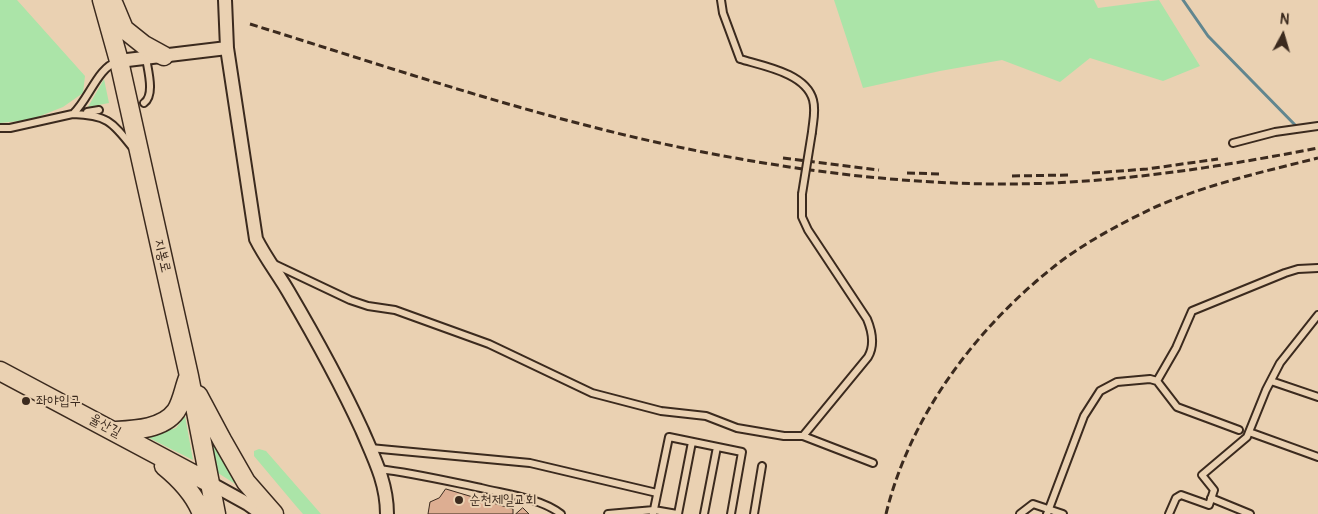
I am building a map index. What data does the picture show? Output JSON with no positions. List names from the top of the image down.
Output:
{
  "streets": {
    "main road": ["지봉로", "율산길"]
  },
  "crossings": [
    ["지봉로", "율산길"]
  ],
  "places": ["좌야입구", "순천제일교회"],
  "north": "top"
}
